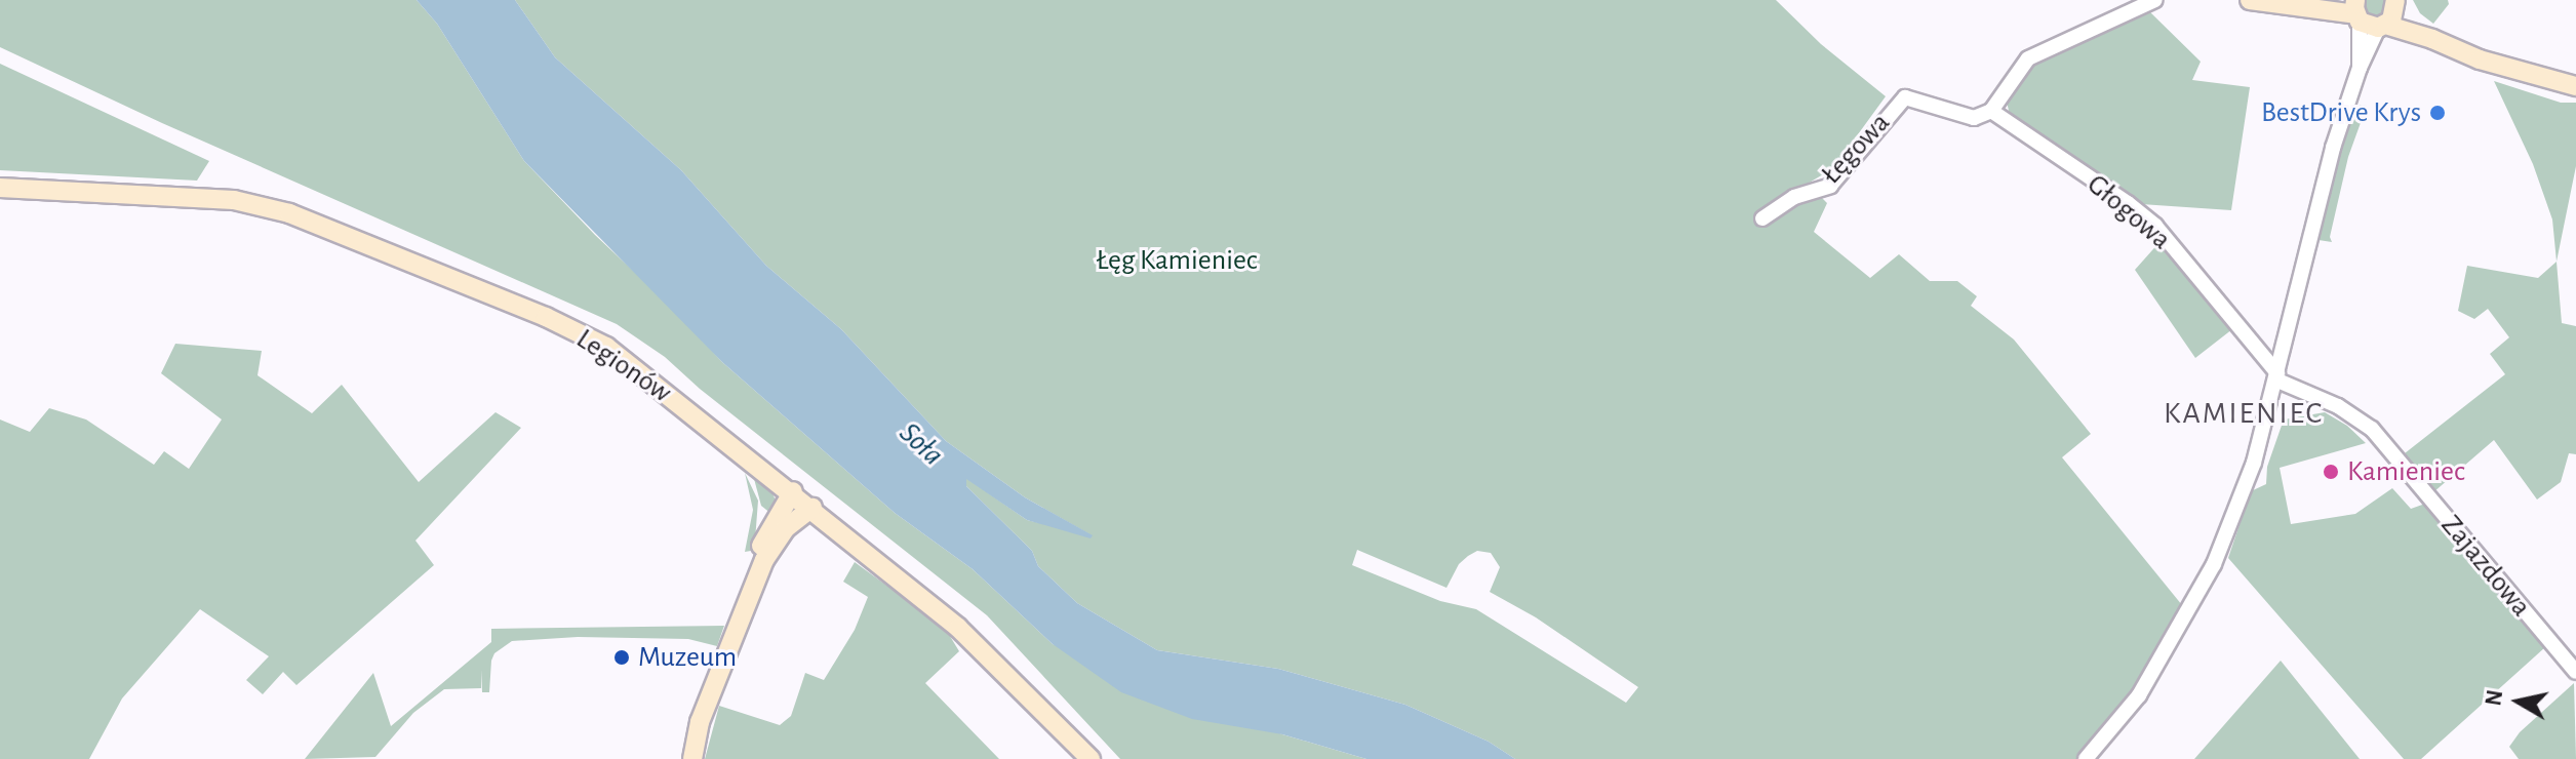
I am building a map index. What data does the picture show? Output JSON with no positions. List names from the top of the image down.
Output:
{
  "streets": {
    "main road": ["Legionów"],
    "street": ["Łęgowa", "Głogowa", "Zajazdowa"]
  },
  "crossings": [
    ["Łęgowa", "Głogowa"],
    ["Głogowa", "Zajazdowa"]
  ],
  "districts": ["KAMIENIEC"],
  "water": ["Soła"],
  "parks": ["Łęg Kamieniec"],
  "places": ["BestDrive Krys", "Kamieniec", "Muzeum"],
  "north": "left"
}
